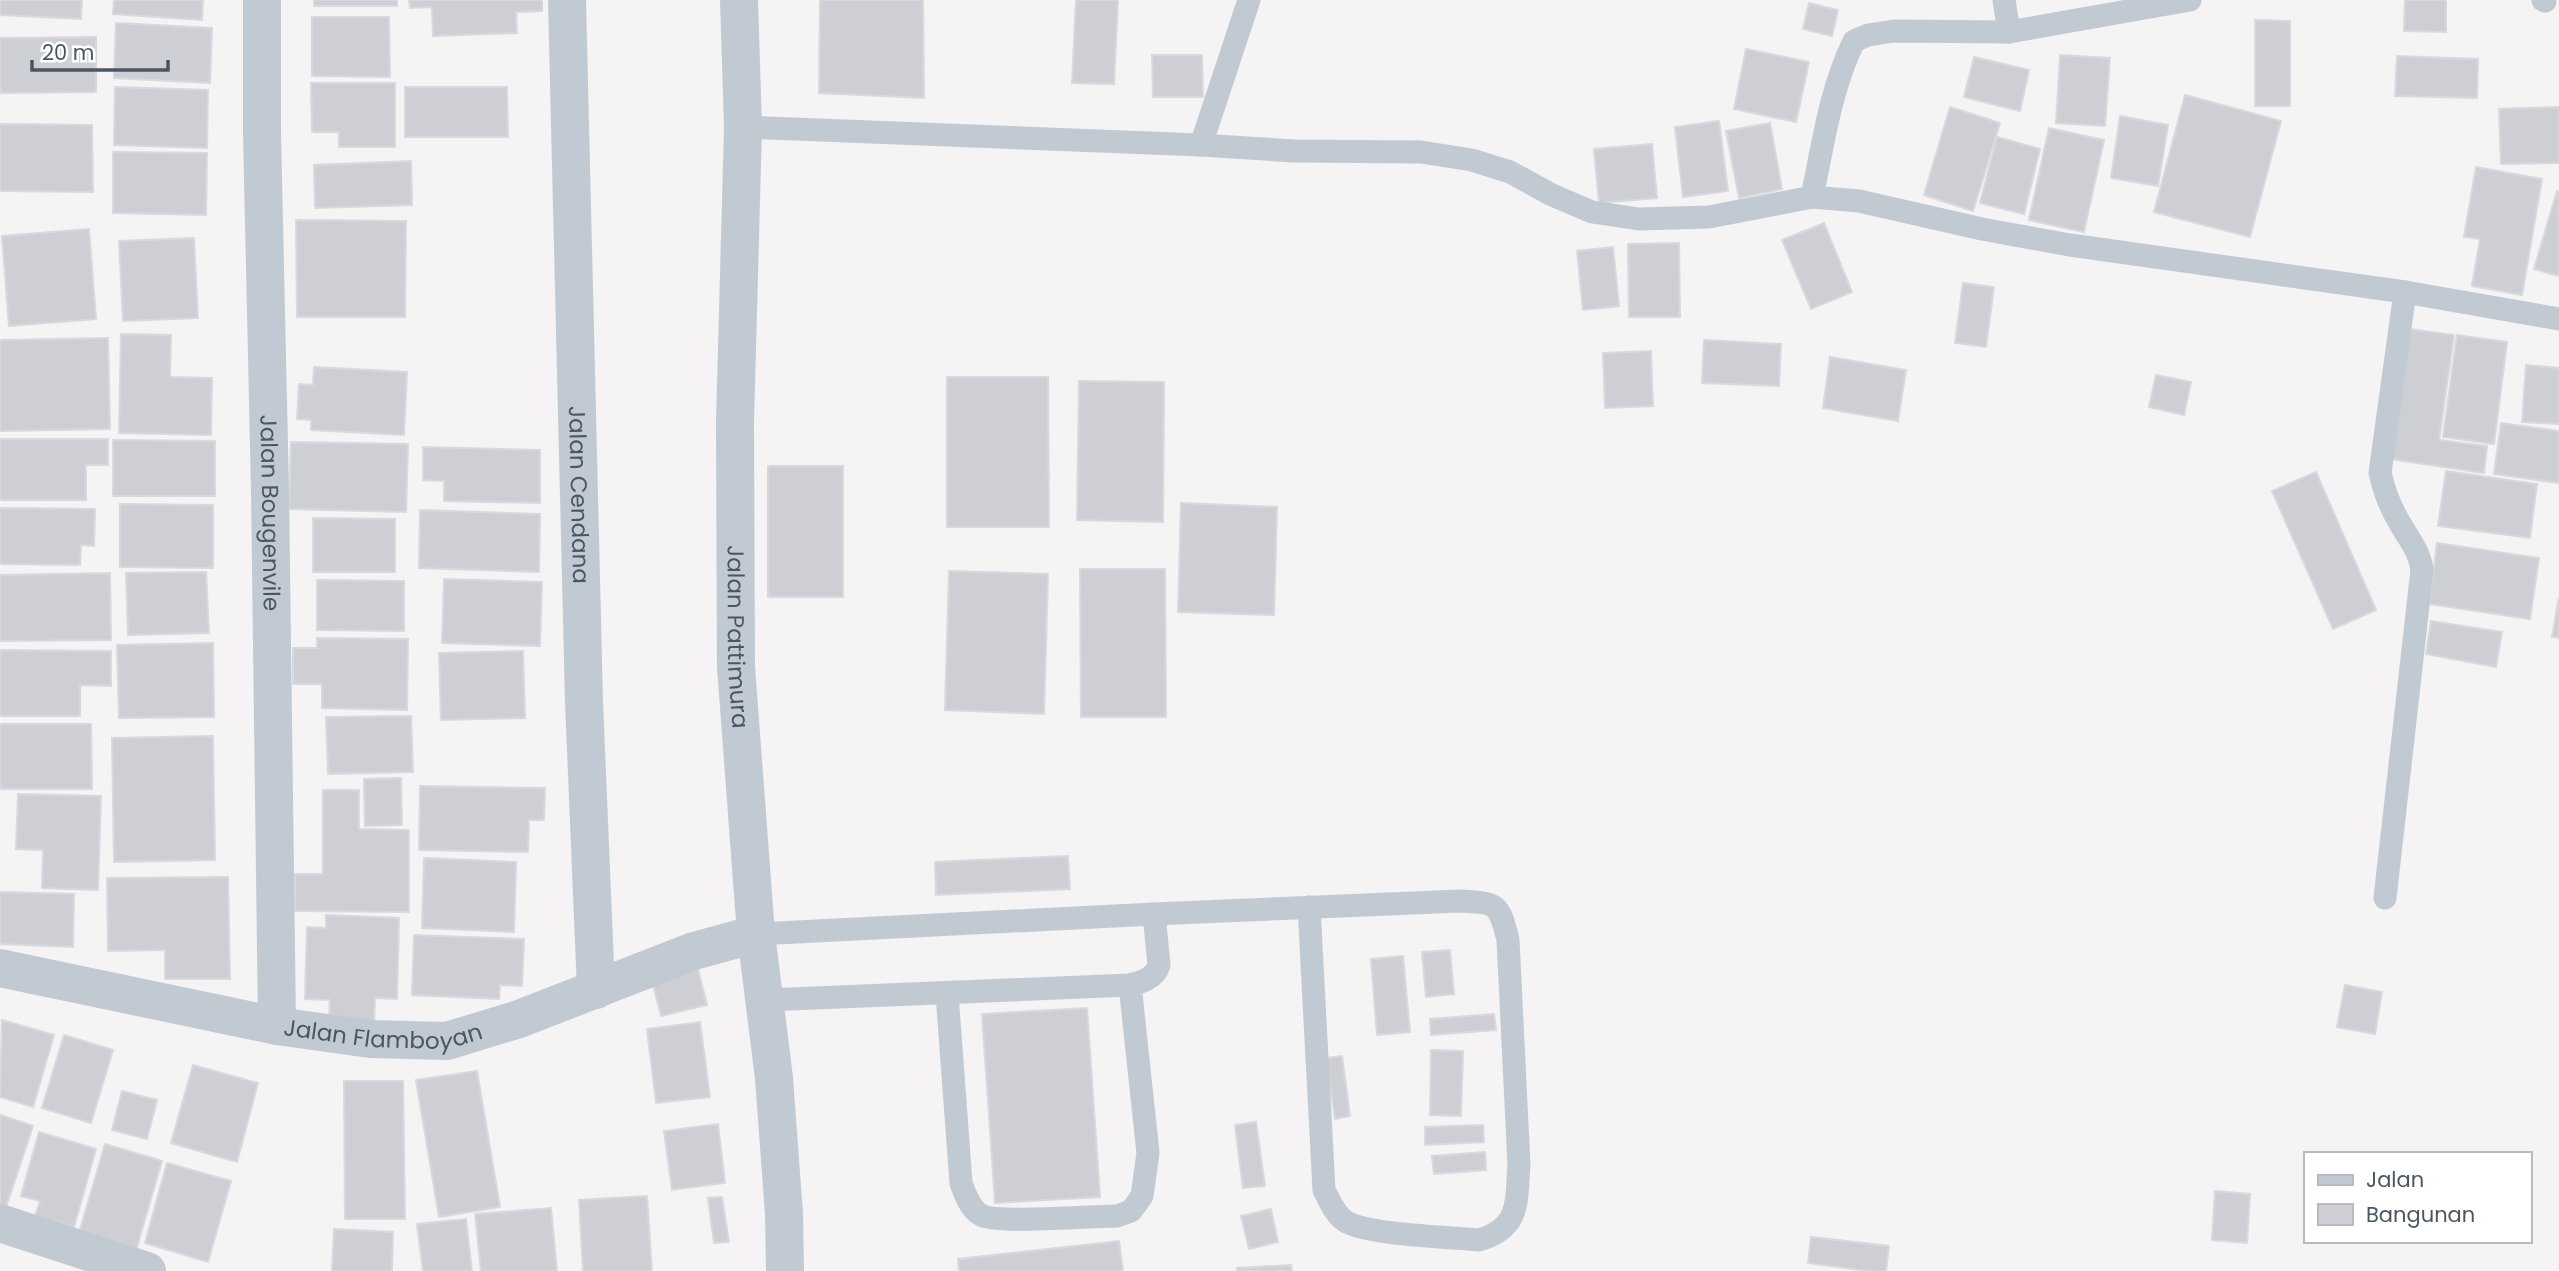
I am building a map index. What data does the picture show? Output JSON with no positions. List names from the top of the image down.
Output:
{
  "streets": {
    "street": [
      "Jalan Cendana",
      "Jalan Bougenvile",
      "Jalan Pattimura",
      "Jalan Flamboyan"
    ]
  },
  "crossings": [
    ["Jalan Cendana", "Jalan Flamboyan"],
    ["Jalan Bougenvile", "Jalan Flamboyan"],
    ["Jalan Pattimura", "Jalan Flamboyan"]
  ],
  "legend": ["Jalan", "Bangunan"],
  "scale_bar": "20 m"
}
